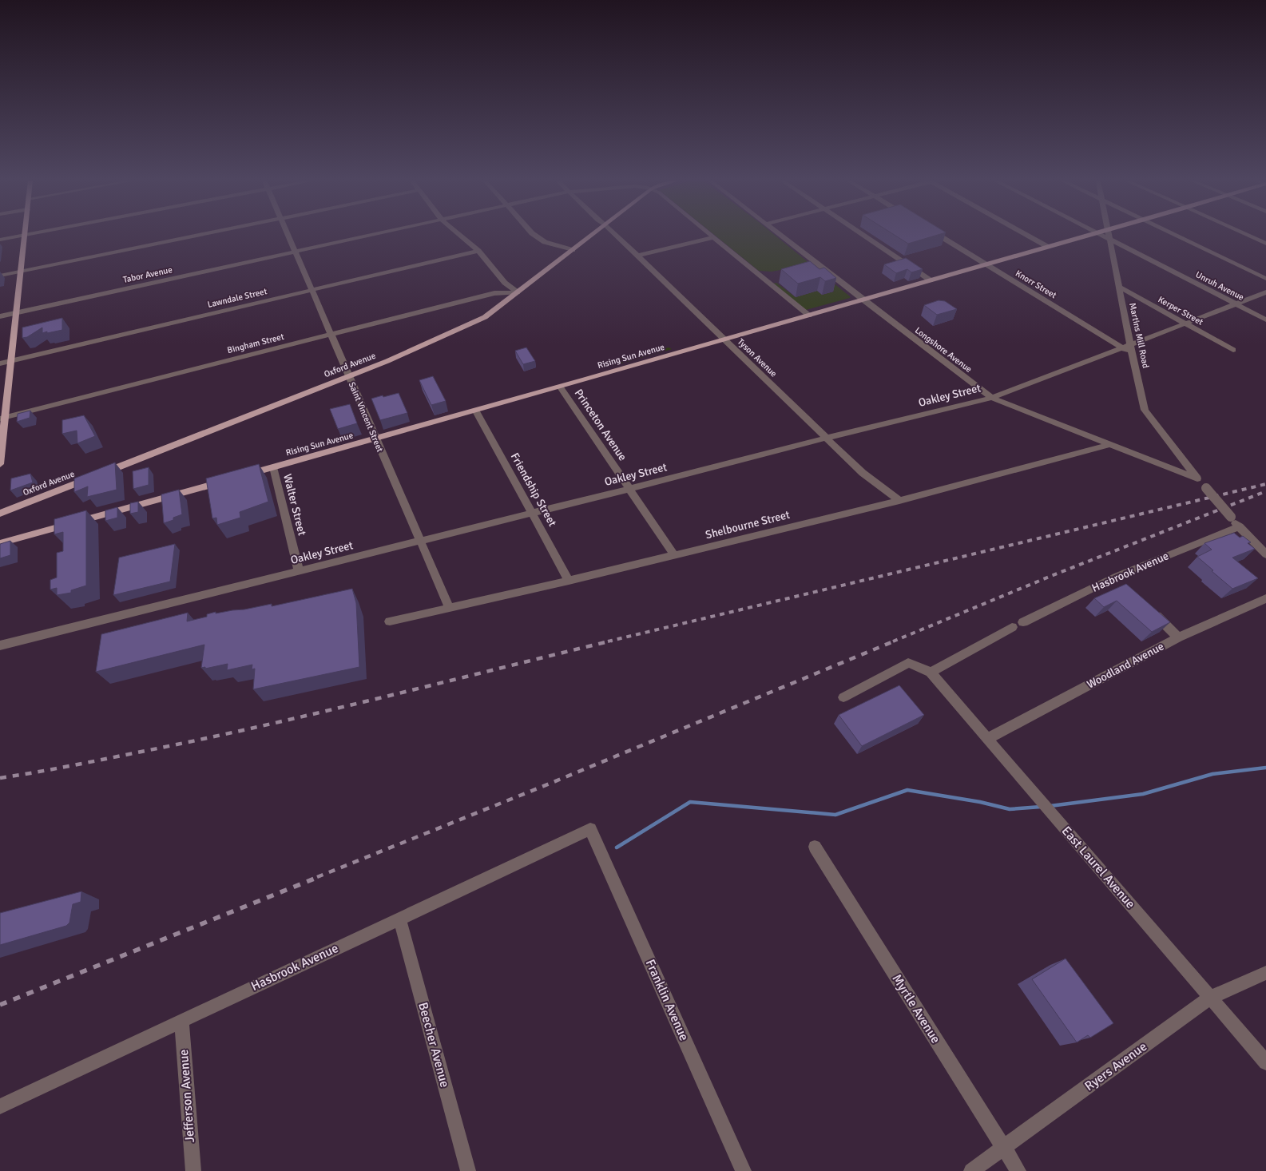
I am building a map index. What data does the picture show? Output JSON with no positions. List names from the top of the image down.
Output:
{
  "streets": {
    "main road": ["Rising Sun Avenue", "Oxford Avenue"],
    "street": [
      "Tabor Avenue",
      "Knorr Street",
      "Unruh Avenue",
      "Lawndale Street",
      "Kerper Street",
      "Martins Mill Road",
      "Bingham Street",
      "Longshore Avenue",
      "Tyson Avenue",
      "Oakley Street",
      "Saint Vincent Street",
      "Princeton Avenue",
      "Friendship Street",
      "Walter Street",
      "Shelbourne Street",
      "Hasbrook Avenue",
      "Woodland Avenue",
      "East Laurel Avenue",
      "Franklin Avenue",
      "Myrtle Avenue",
      "Beecher Avenue",
      "Ryers Avenue",
      "Jefferson Avenue"
    ]
  },
  "crossings": [
    ["Tabor Avenue", "Saint Vincent Street"],
    ["Knorr Street", "Martins Mill Road"],
    ["Knorr Street", "Rising Sun Avenue"],
    ["Knorr Street", "Oakley Street"],
    ["Unruh Avenue", "Martins Mill Road"],
    ["Unruh Avenue", "Oakley Street"],
    ["Lawndale Street", "Saint Vincent Street"],
    ["Kerper Street", "Martins Mill Road"],
    ["Kerper Street", "Oakley Street"],
    ["Martins Mill Road", "Longshore Avenue"],
    ["Martins Mill Road", "Oakley Street"],
    ["Martins Mill Road", "Hasbrook Avenue"],
    ["Bingham Street", "Oxford Avenue"],
    ["Bingham Street", "Saint Vincent Street"],
    ["Longshore Avenue", "Rising Sun Avenue"],
    ["Longshore Avenue", "Oakley Street"],
    ["Longshore Avenue", "Shelbourne Street"],
    ["Rising Sun Avenue", "Tyson Avenue"],
    ["Rising Sun Avenue", "Saint Vincent Street"],
    ["Rising Sun Avenue", "Princeton Avenue"],
    ["Rising Sun Avenue", "Friendship Street"],
    ["Rising Sun Avenue", "Walter Street"],
    ["Tyson Avenue", "Oakley Street"],
    ["Tyson Avenue", "Shelbourne Street"],
    ["Oxford Avenue", "Saint Vincent Street"],
    ["Oakley Street", "Saint Vincent Street"],
    ["Oakley Street", "Princeton Avenue"],
    ["Oakley Street", "Friendship Street"],
    ["Oakley Street", "Walter Street"],
    ["Saint Vincent Street", "Shelbourne Street"],
    ["Princeton Avenue", "Shelbourne Street"],
    ["Friendship Street", "Shelbourne Street"],
    ["Hasbrook Avenue", "Franklin Avenue"],
    ["Hasbrook Avenue", "Beecher Avenue"],
    ["Hasbrook Avenue", "Jefferson Avenue"],
    ["Woodland Avenue", "East Laurel Avenue"],
    ["East Laurel Avenue", "Ryers Avenue"],
    ["Myrtle Avenue", "Ryers Avenue"]
  ]
}
